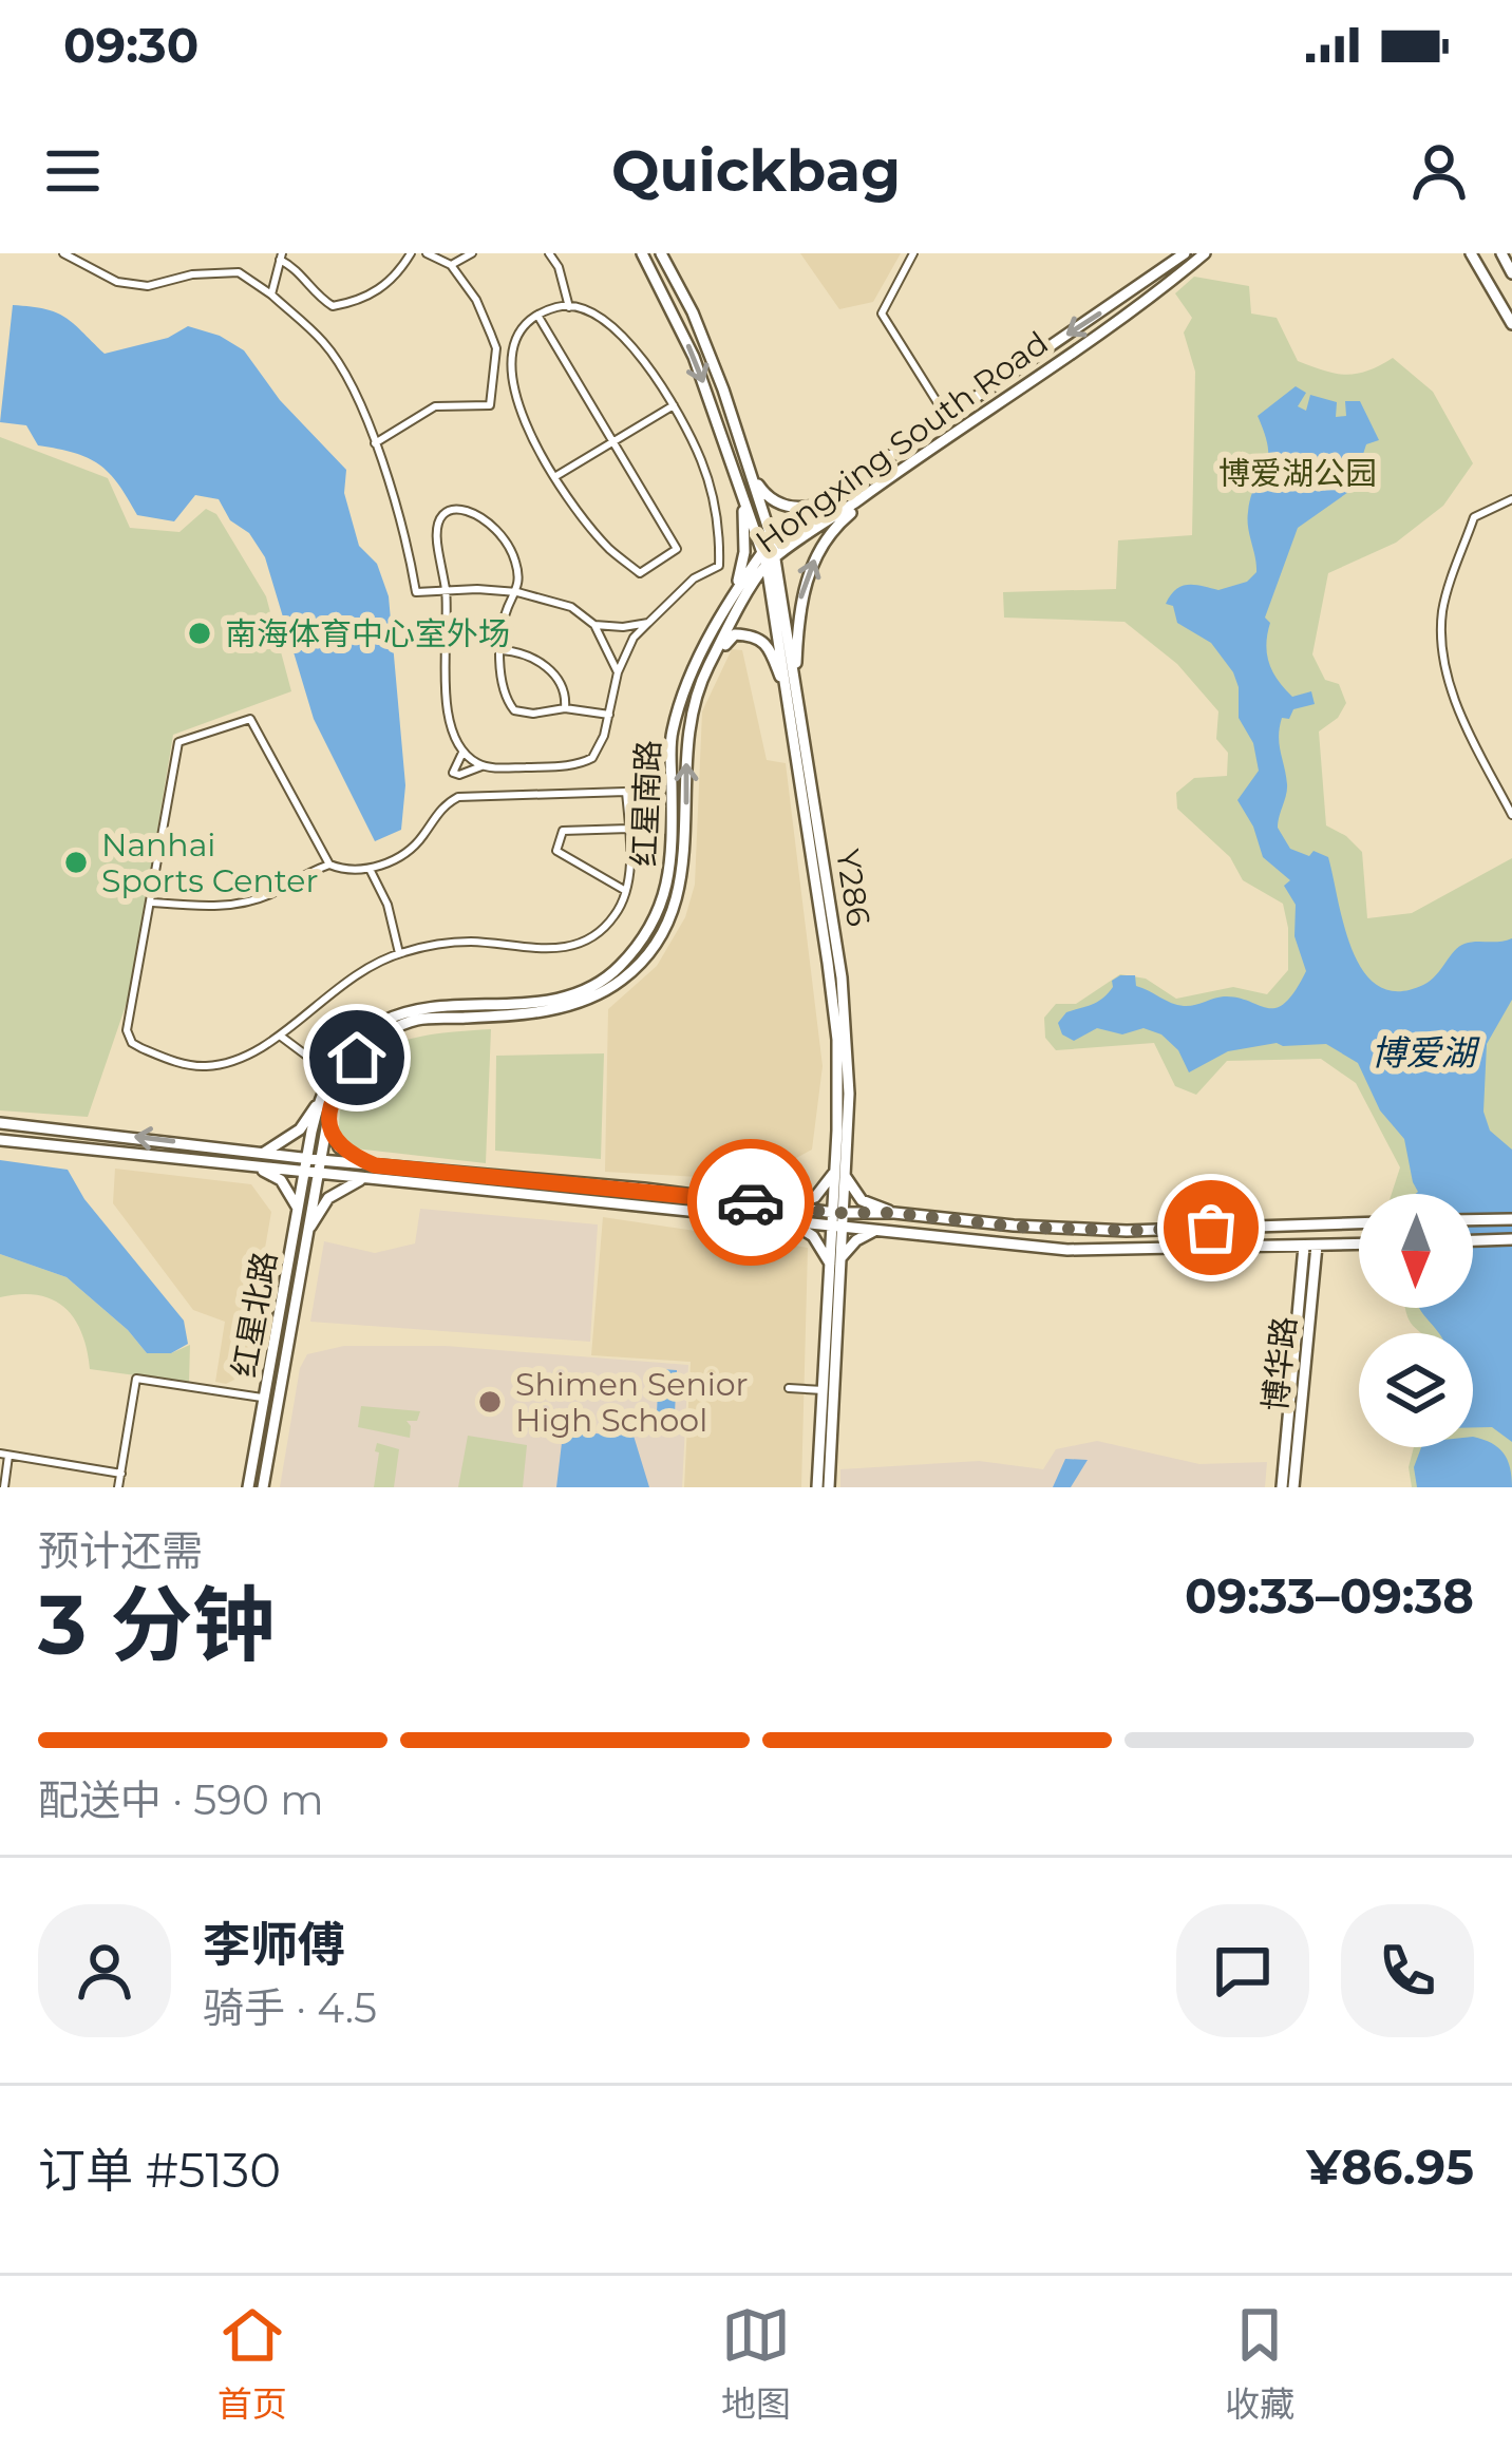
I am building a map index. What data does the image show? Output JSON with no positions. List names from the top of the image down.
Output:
{
  "streets": {
    "main road": [
      "Hongxing South Road",
      "红星南路",
      "Y286",
      "红星北路",
      "博华路"
    ]
  },
  "crossings": [
    ["Hongxing South Road", "红星南路"],
    ["Hongxing South Road", "Y286"],
    ["红星南路", "Y286"]
  ],
  "one_way": ["Hongxing South Road"],
  "water": ["博爱湖"],
  "parks": ["博爱湖公园"],
  "places": ["南海体育中心室外场", "Nanhai Sports Center", "Shimen Senior High School"],
  "north": "bottom",
  "page": {
    "status": "09:30",
    "header": "Quickbag",
    "heading": ["3 分钟", "预计还需", "09:33–09:38"],
    "panel": [
      "李师傅",
      "骑手 · 4.5",
      "订单 #5130",
      "¥86.95"
    ],
    "bar": "配送中 · 590 m",
    "tabs": ["首页", "地图", "收藏"]
  }
}
